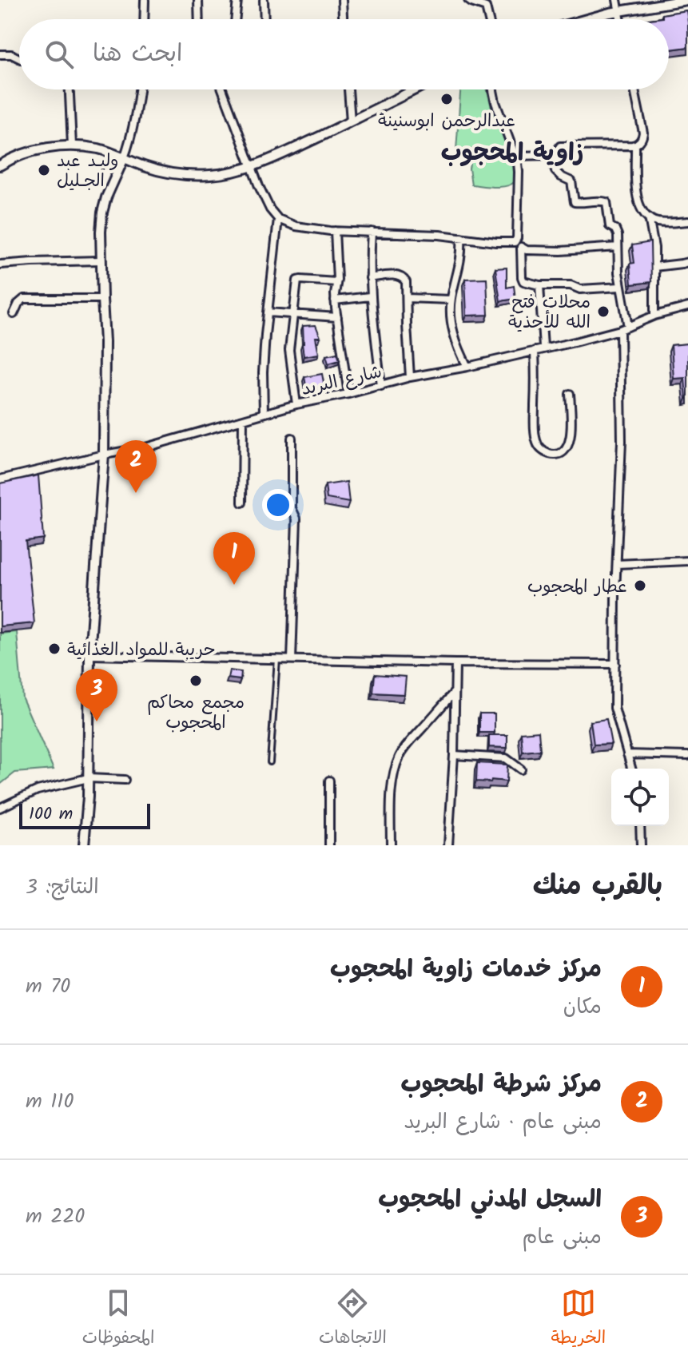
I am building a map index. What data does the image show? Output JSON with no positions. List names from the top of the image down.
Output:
{
  "streets": {
    "street": ["شارع البريد"]
  },
  "districts": ["زاوية المحجوب"],
  "places": [
    "عبدالرحمن ابوسنينة",
    "وليـد عبد الجـليل",
    "محلات فتح الله للأحذية",
    "عطار المحجوب",
    "حريبة للمواد الغذائية",
    "مجمع محاكم المحجوب"
  ],
  "scale_bar": "100 m",
  "page": {
    "search": "ابحث هنا",
    "pins": ["2", "1", "3"],
    "scale": "100 m",
    "heading": ["بالقرب منك", "النتائج: 3"],
    "list": [
      {
        "mark": "1",
        "name": "مركز خدمات زاوية المحجوب",
        "note": "مكان",
        "value": "70 m"
      },
      {
        "mark": "2",
        "name": "مركز شرطة المحجوب",
        "note": "مبنى عام · شارع البريد",
        "value": "110 m"
      },
      {
        "mark": "3",
        "name": "السجل المدني المحجوب",
        "note": "مبنى عام",
        "value": "220 m"
      }
    ],
    "nav": ["الخريطة", "الاتجاهات", "المحفوظات"]
  }
}
